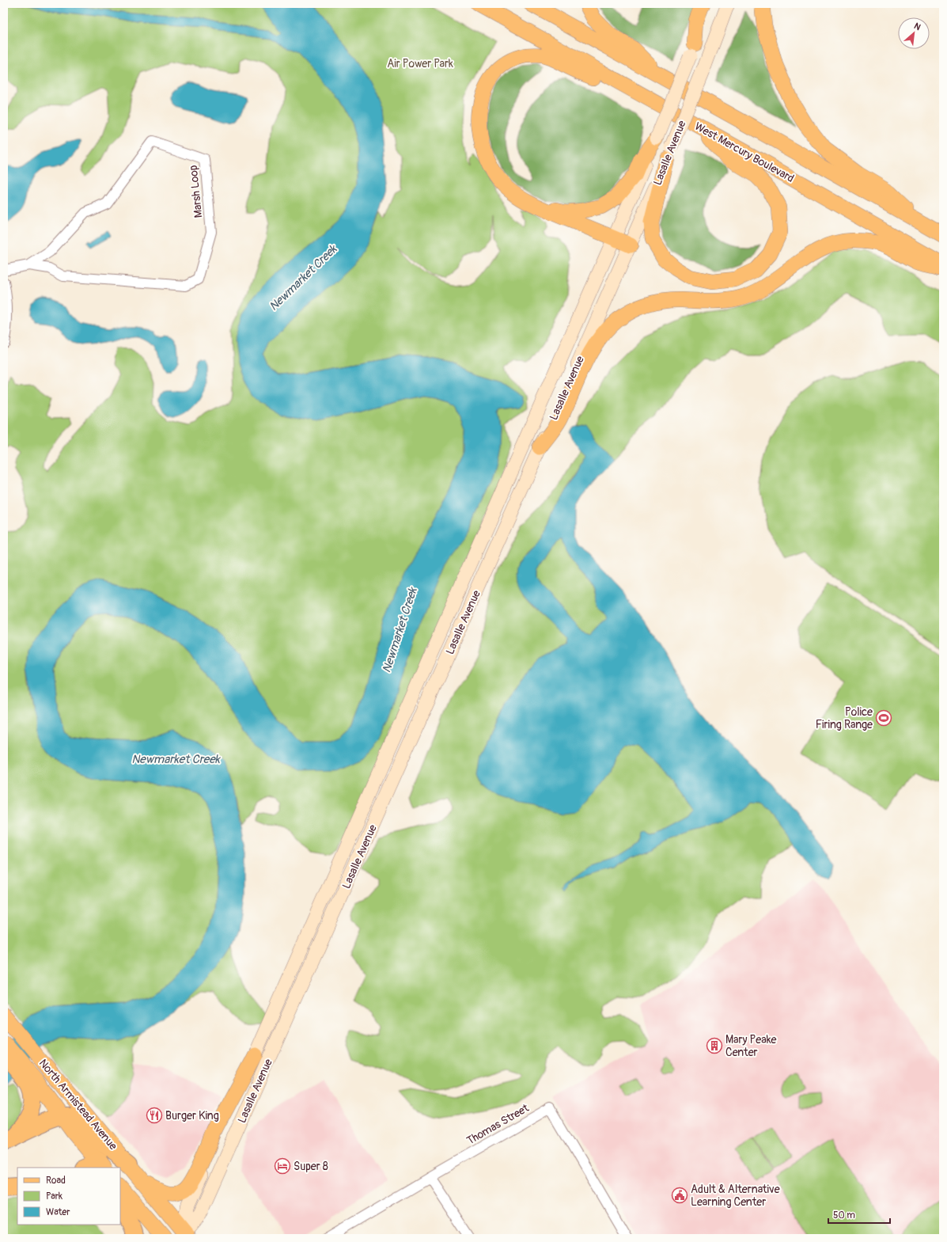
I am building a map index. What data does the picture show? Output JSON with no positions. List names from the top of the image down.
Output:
{
  "streets": {
    "main road": ["West Mercury Boulevard", "Lasalle Avenue", "North Armistead Avenue"],
    "street": ["Marsh Loop", "Thomas Street"]
  },
  "crossings": [
    ["Lasalle Avenue", "North Armistead Avenue"]
  ],
  "water": ["Newmarket Creek"],
  "parks": ["Air Power Park"],
  "places": {
    "sports": ["Police Firing Range"],
    "building": ["Mary Peake Center"],
    "restaurant": ["Burger King"],
    "hotel": ["Super 8"],
    "public building": ["Adult & Alternative Learning Center"]
  },
  "legend": ["Road", "Park", "Water"],
  "scale_bar": "50 m",
  "north": "top right"
}
